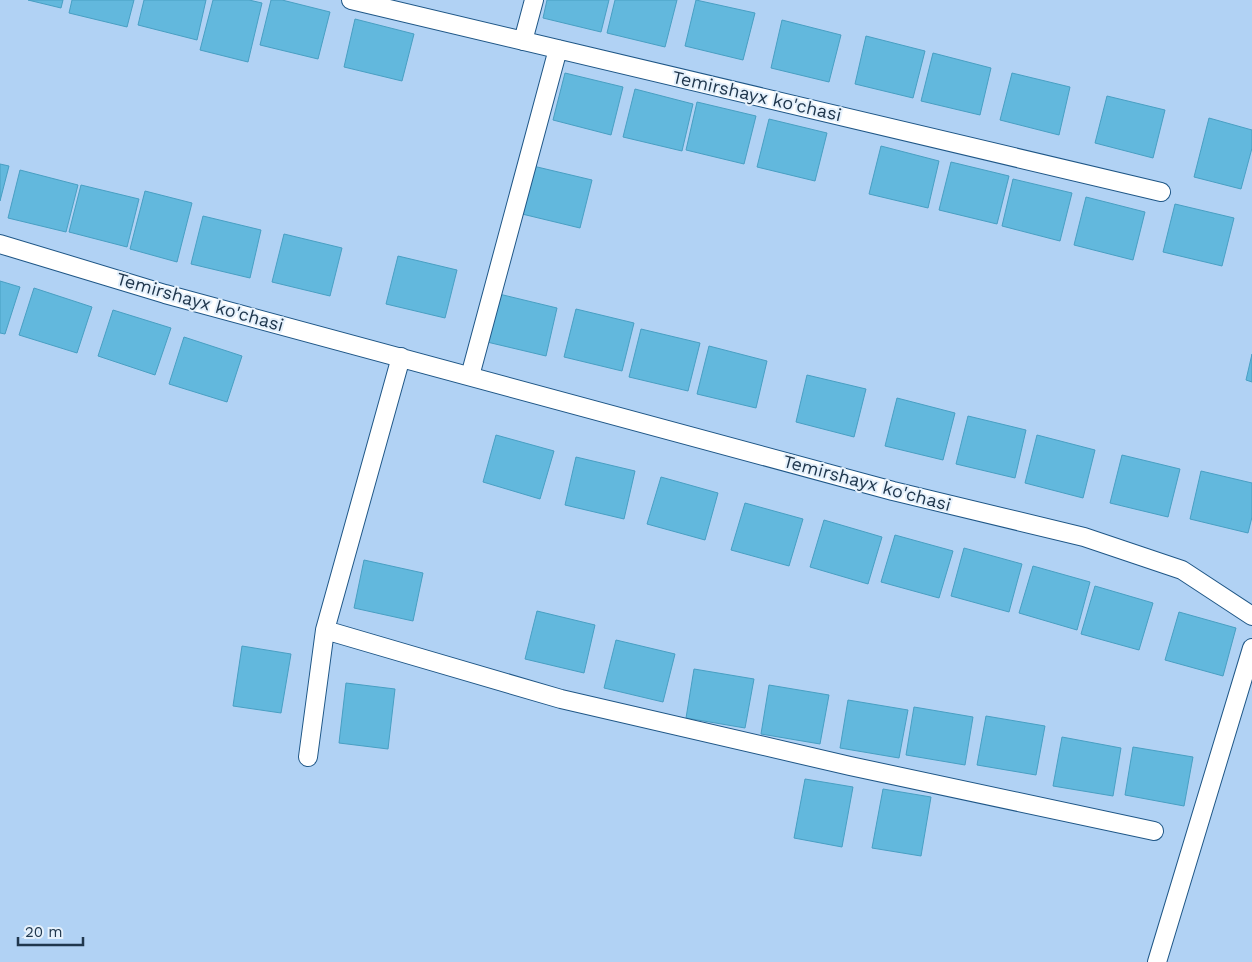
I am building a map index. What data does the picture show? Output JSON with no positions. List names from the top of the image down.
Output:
{
  "streets": {
    "street": ["Temirshayx ko'chasi"]
  },
  "scale_bar": "20 m"
}
